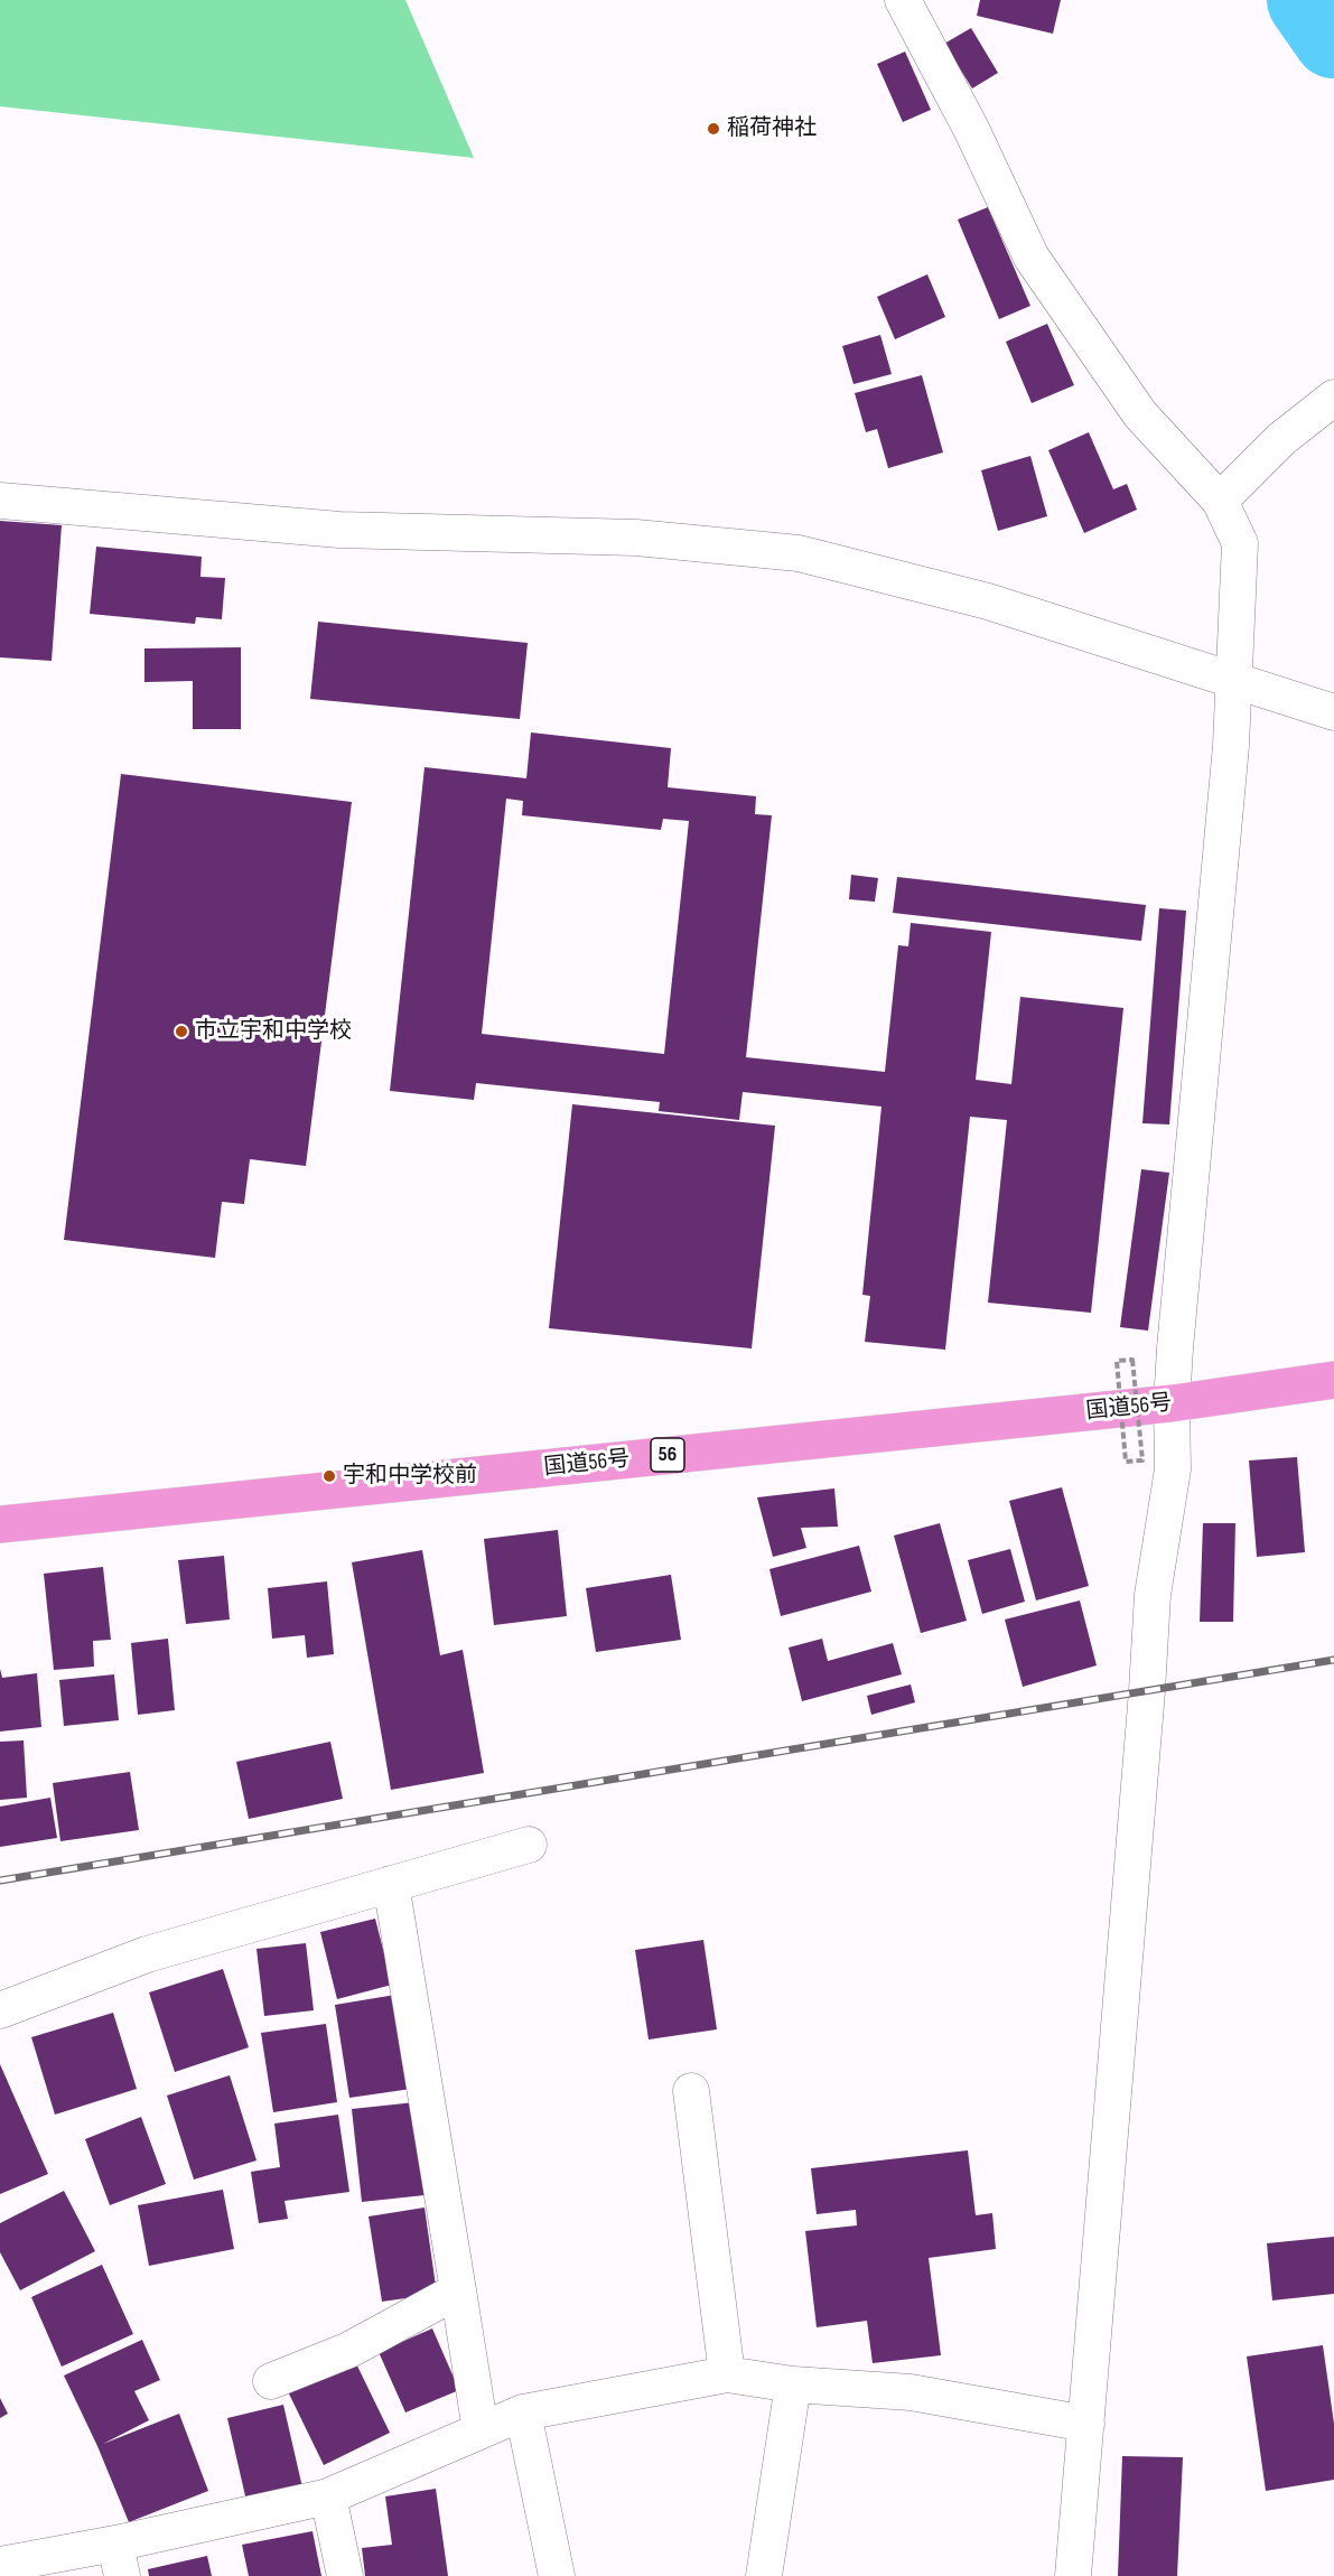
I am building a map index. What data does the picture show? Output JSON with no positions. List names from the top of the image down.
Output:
{
  "streets": {
    "highway": ["国道56号", "56"]
  },
  "places": ["稲荷神社", "市立宇和中学校", "宇和中学校前"]
}
